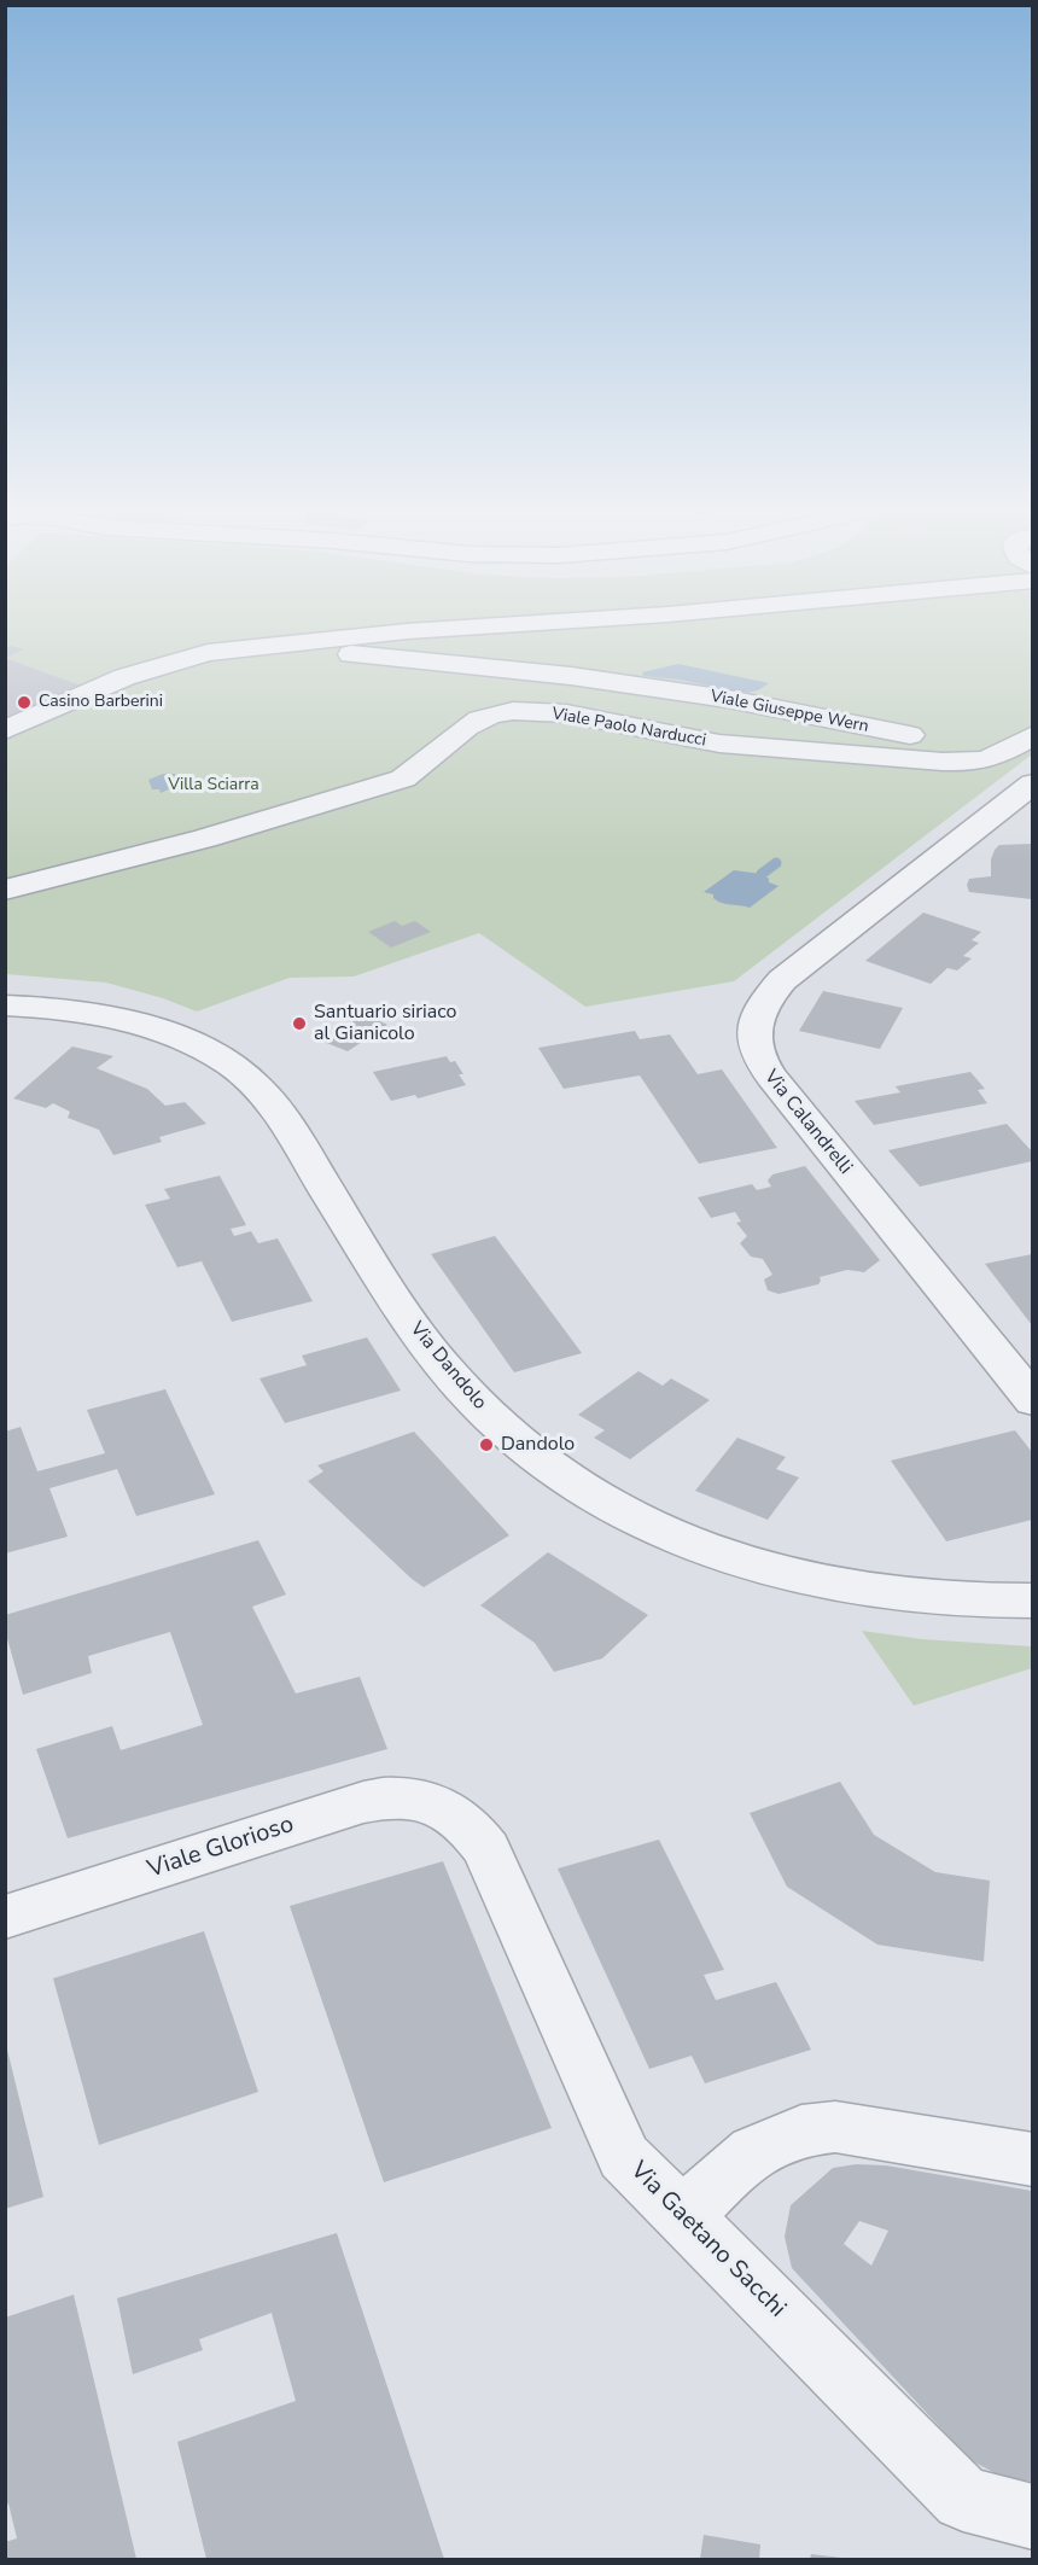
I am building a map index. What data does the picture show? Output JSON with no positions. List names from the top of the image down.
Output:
{
  "streets": {
    "street": [
      "Viale Giuseppe Wern",
      "Viale Paolo Narducci",
      "Via Calandrelli",
      "Via Dandolo",
      "Viale Glorioso",
      "Via Gaetano Sacchi"
    ]
  },
  "crossings": [
    ["Viale Giuseppe Wern", "Viale Paolo Narducci"],
    ["Viale Giuseppe Wern", "Via Calandrelli"],
    ["Viale Glorioso", "Via Gaetano Sacchi"]
  ],
  "parks": ["Villa Sciarra"],
  "places": ["Casino Barberini", "Santuario siriaco al Gianicolo", "Dandolo"]
}
